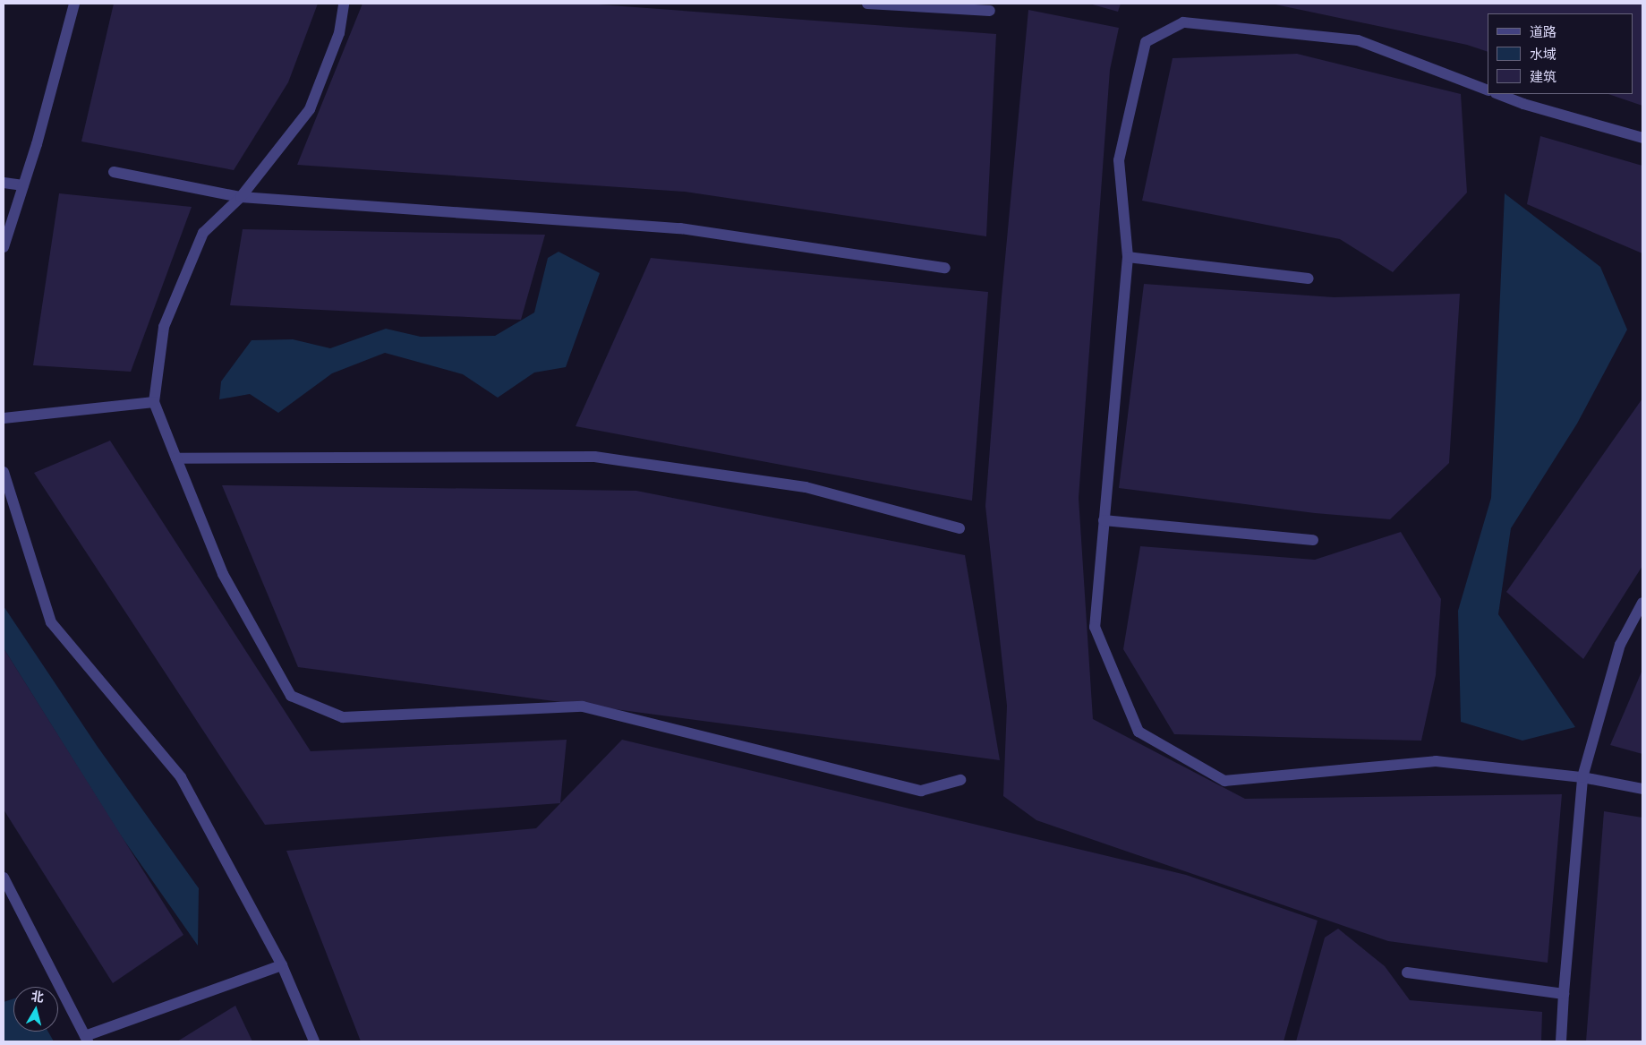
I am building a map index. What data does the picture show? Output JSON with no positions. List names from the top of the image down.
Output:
{
  "legend": ["道路", "水域", "建筑"],
  "north": "top"
}
